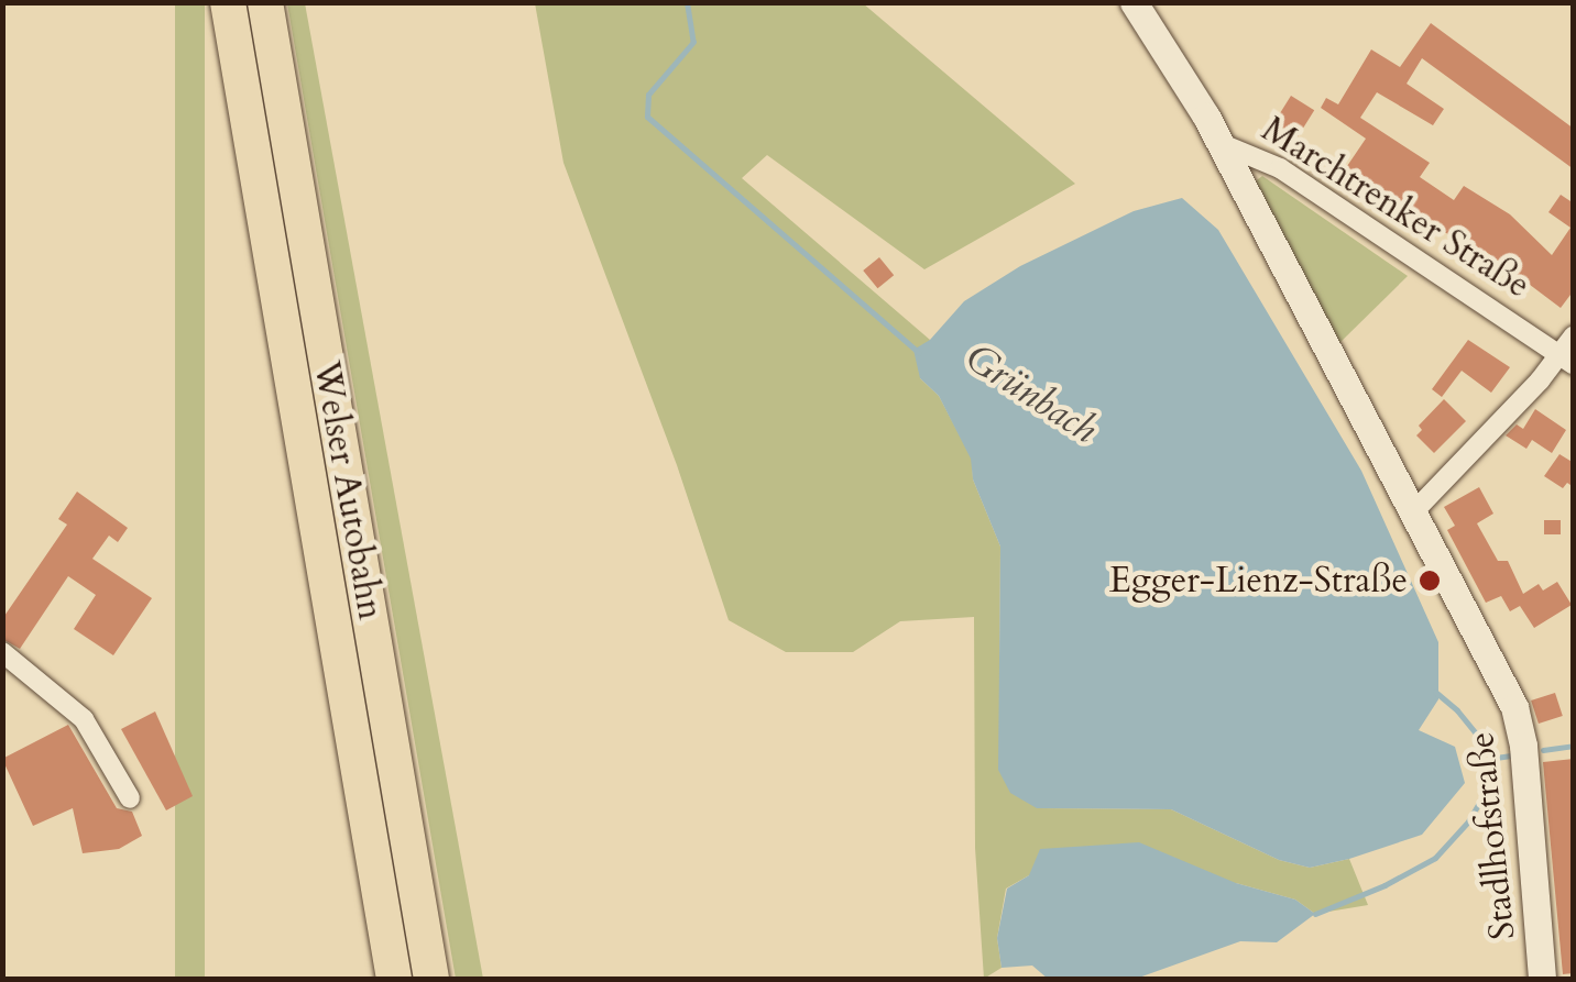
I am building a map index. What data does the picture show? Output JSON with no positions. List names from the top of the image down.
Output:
{
  "streets": {
    "highway": ["Welser Autobahn"],
    "street": ["Marchtrenker Straße", "Stadlhofstraße"]
  },
  "crossings": [
    ["Marchtrenker Straße", "Stadlhofstraße"]
  ],
  "water": ["Grünbach"],
  "places": ["Egger-Lienz-Straße"]
}
